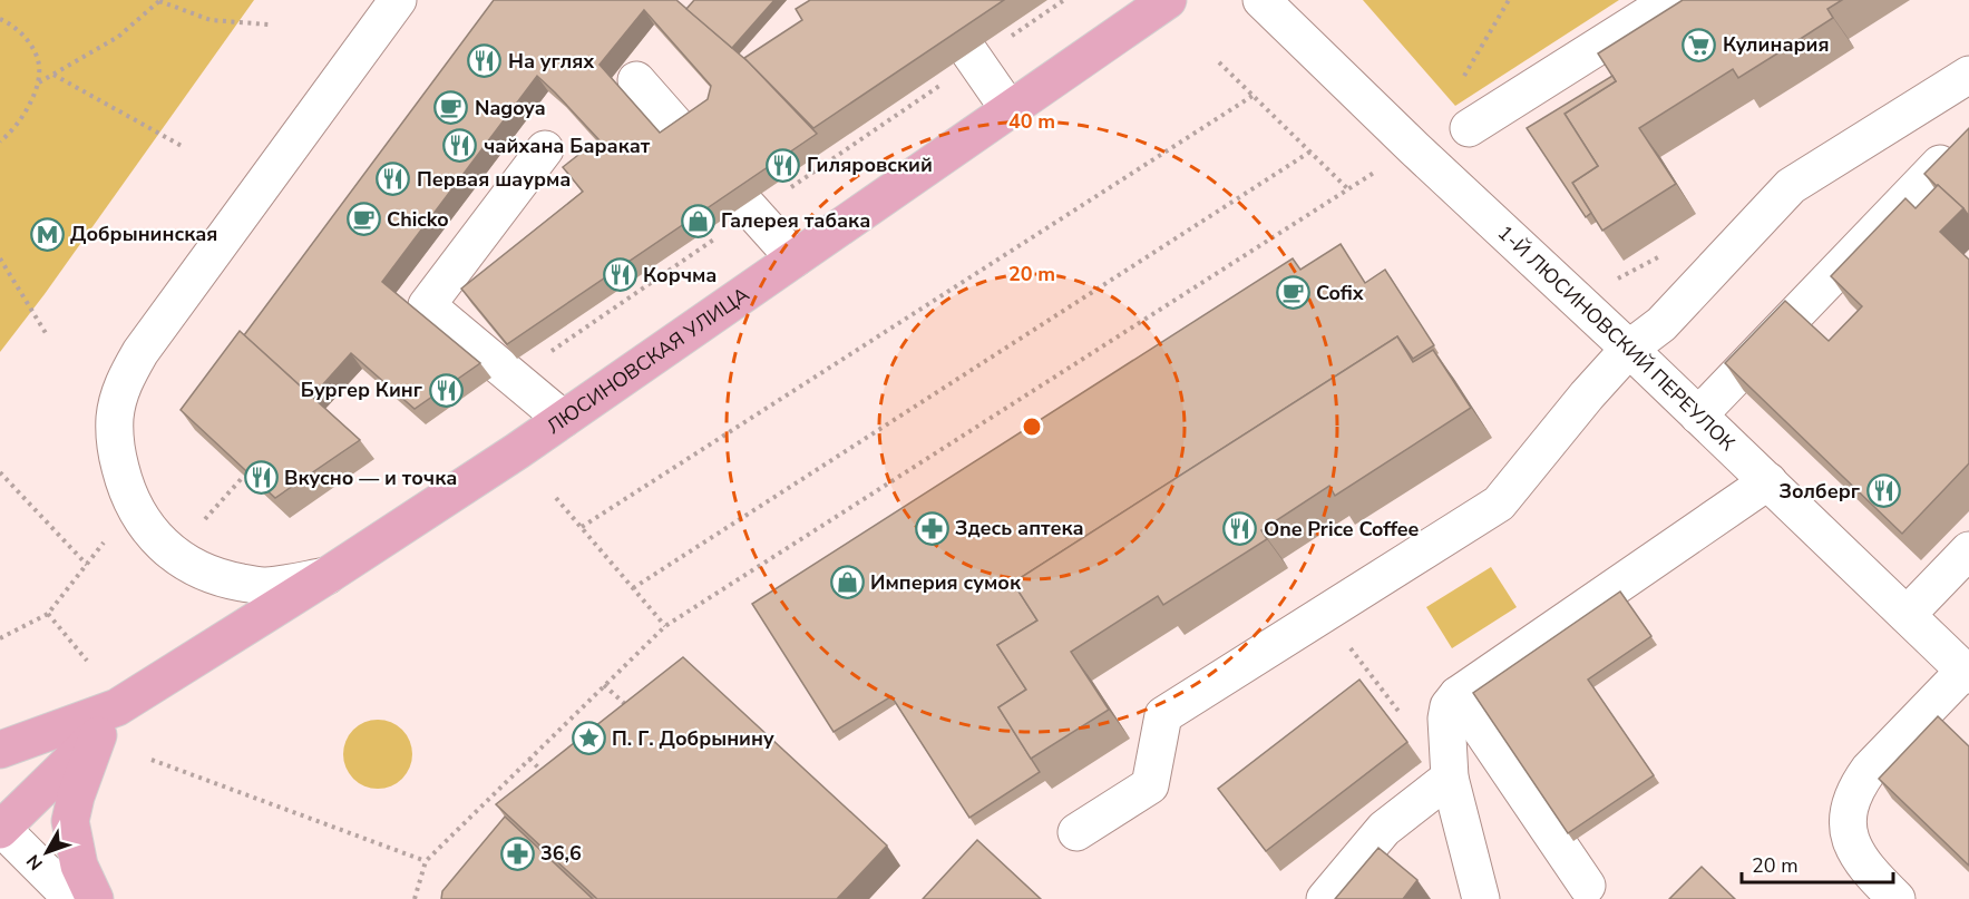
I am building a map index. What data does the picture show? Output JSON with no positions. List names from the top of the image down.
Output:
{
  "streets": {
    "main road": ["ЛЮСИНОВСКАЯ УЛИЦА"],
    "street": ["1-Й ЛЮСИНОВСКИЙ ПЕРЕУЛОК"]
  },
  "places": {
    "supermarket": ["Кулинария"],
    "restaurant": [
      "На углях",
      "чайхана Баракат",
      "Гиляровский",
      "Первая шаурма",
      "Корчма",
      "Бургер Кинг",
      "Вкусно — и точка",
      "Золберг",
      "One Price Coffee"
    ],
    "cafe": ["Nagoya", "Chicko", "Cofix"],
    "shop": ["Галерея табака", "Империя сумок"],
    "metro station": ["Добрынинская"],
    "pharmacy": ["Здесь аптека", "36,6"],
    "place": ["П. Г. Добрынину"]
  },
  "scale_bar": "20 m",
  "north": "bottom left",
  "rings": ["40 m", "20 m"]
}
